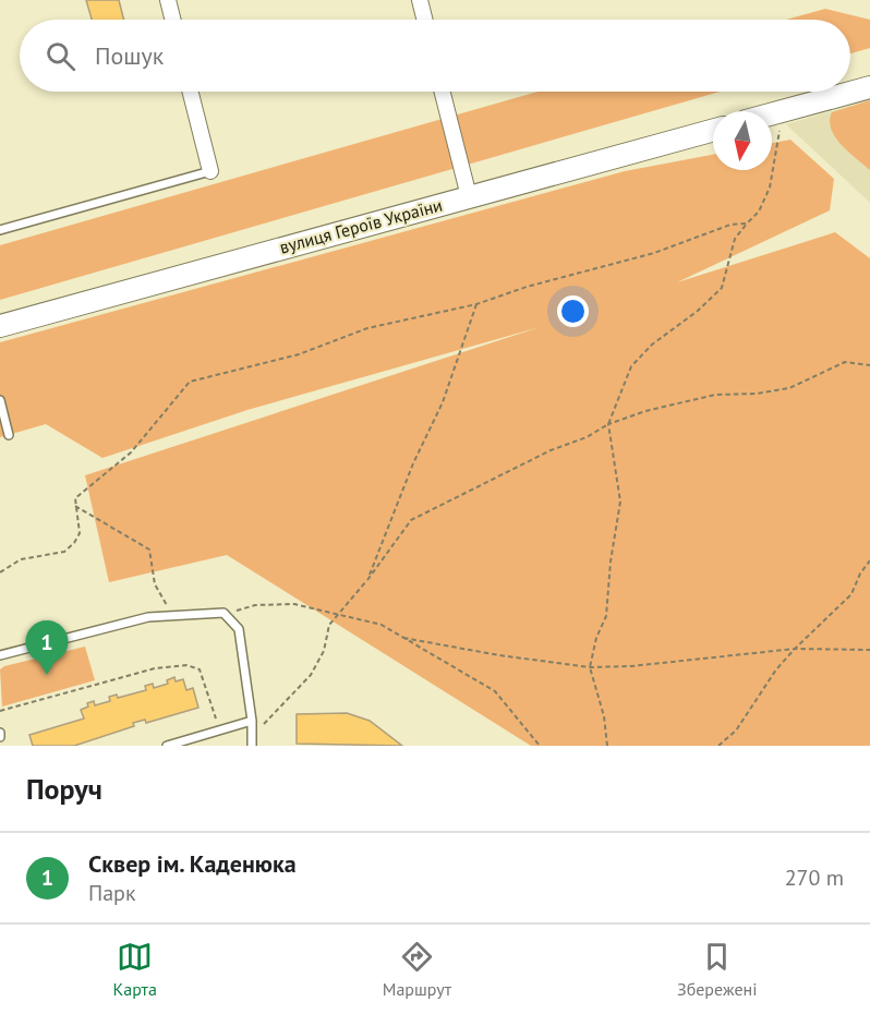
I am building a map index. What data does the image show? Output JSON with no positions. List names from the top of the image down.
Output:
{
  "streets": {
    "main road": ["вулиця Героїв України"]
  },
  "north": "bottom",
  "page": {
    "search": "Пошук",
    "pins": "1",
    "heading": "Поруч",
    "list": [
      {
        "mark": "1",
        "name": "Сквер ім. Каденюка",
        "note": "Парк",
        "value": "270 m"
      }
    ],
    "nav": ["Карта", "Маршрут", "Збережені"]
  }
}
